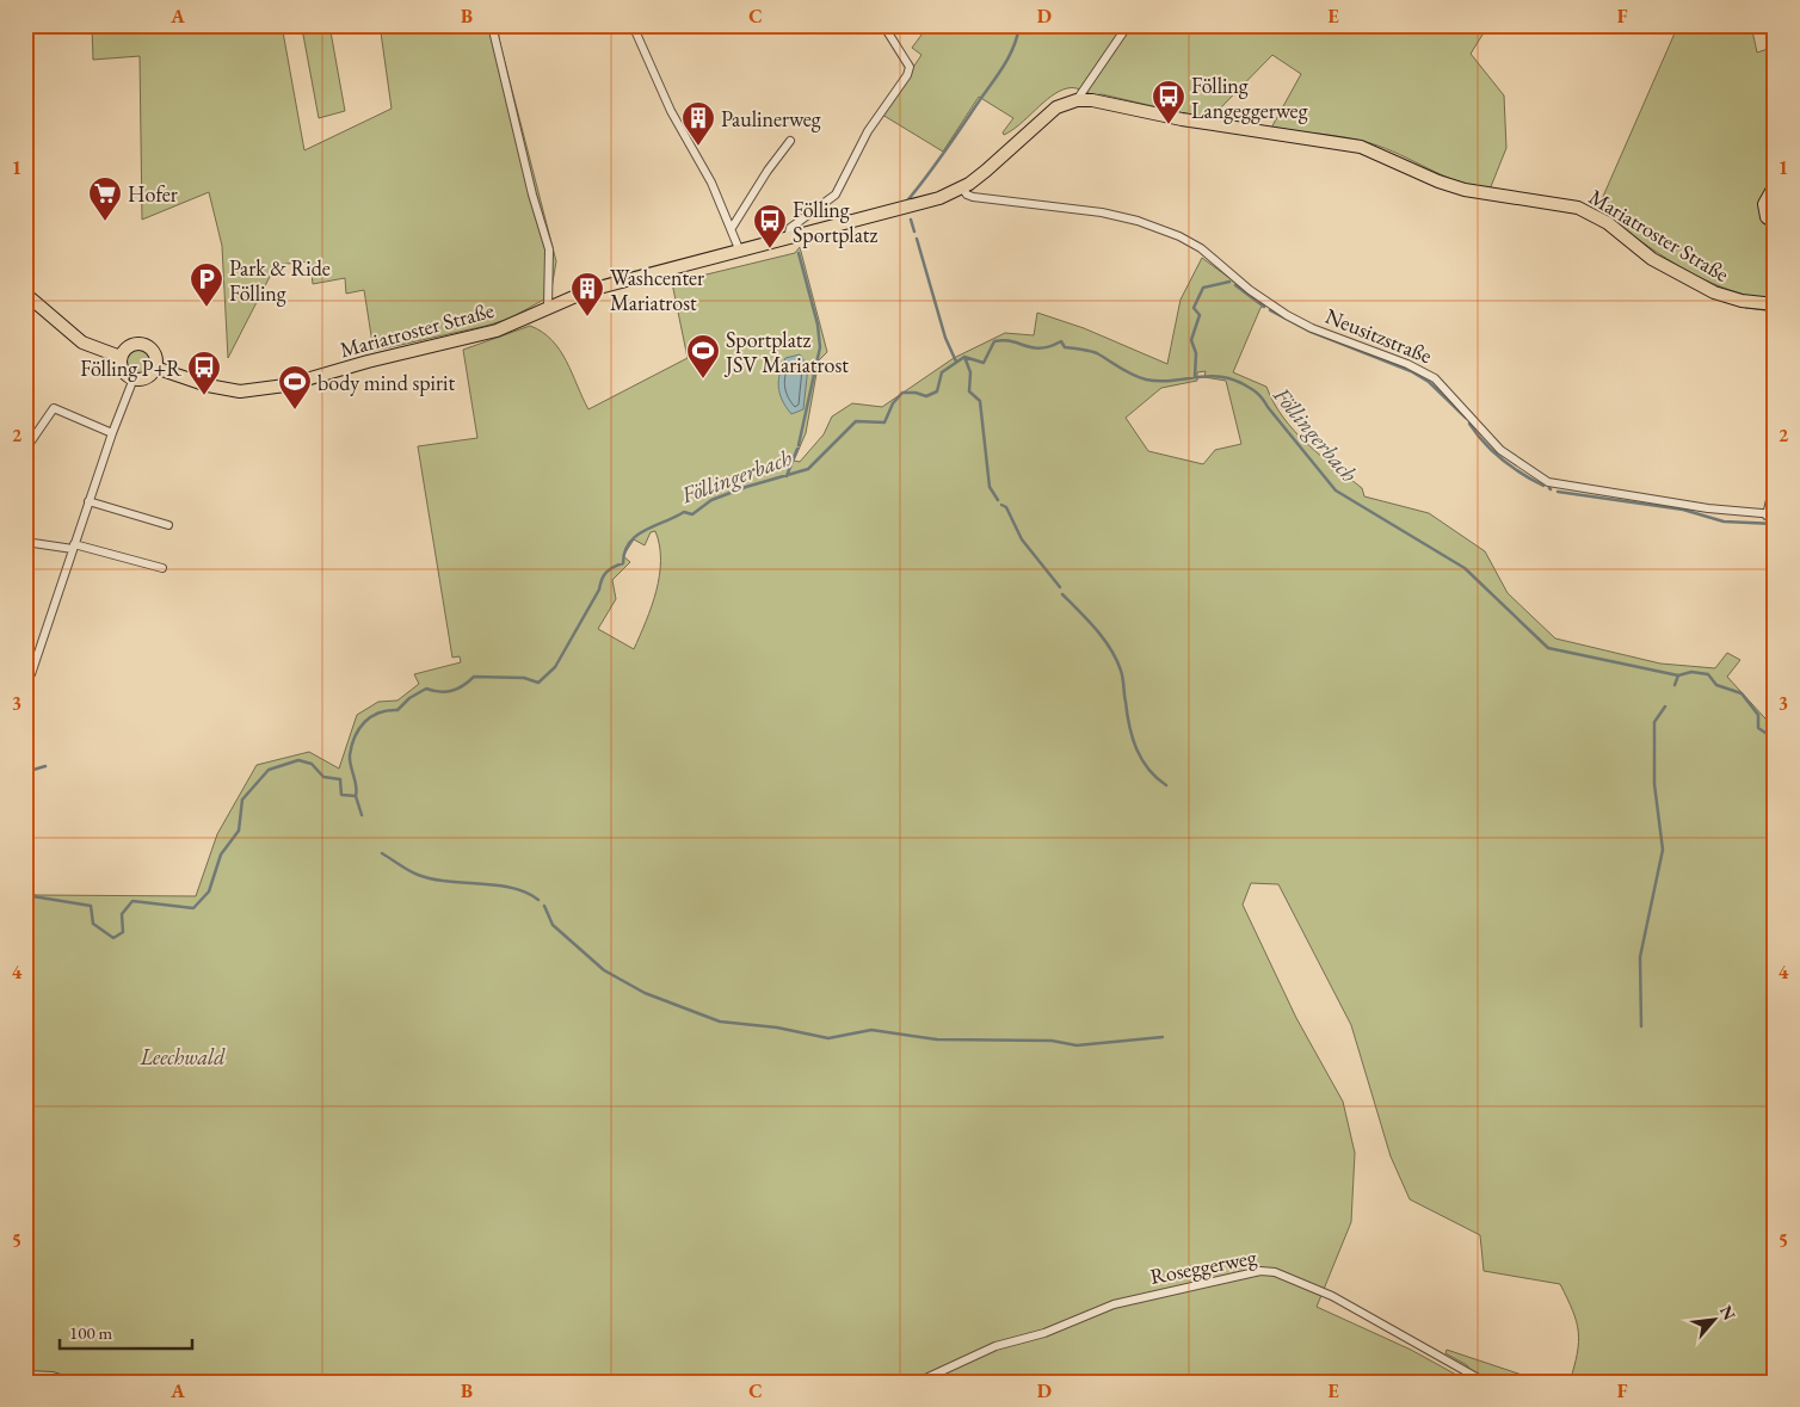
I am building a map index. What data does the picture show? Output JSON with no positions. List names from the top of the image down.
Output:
{
  "streets": {
    "main road": ["Mariatroster Straße"],
    "street": ["Neusitzstraße", "Roseggerweg"]
  },
  "crossings": [
    ["Mariatroster Straße", "Neusitzstraße"]
  ],
  "water": ["Föllingerbach"],
  "parks": ["Leechwald"],
  "places": {
    "bus stop": ["Fölling Langeggerweg", "Fölling Sportplatz", "Fölling P+R"],
    "building": ["Paulinerweg", "Washcenter Mariatrost"],
    "supermarket": ["Hofer"],
    "parking": ["Park & Ride Fölling"],
    "sports": ["Sportplatz JSV Mariatrost", "body mind spirit"]
  },
  "scale_bar": "100 m",
  "north": "top right",
  "grid": {
    "columns": [
      "A",
      "B",
      "C",
      "D",
      "E",
      "F"
    ],
    "rows": [
      "1",
      "2",
      "3",
      "4",
      "5"
    ]
  }
}
